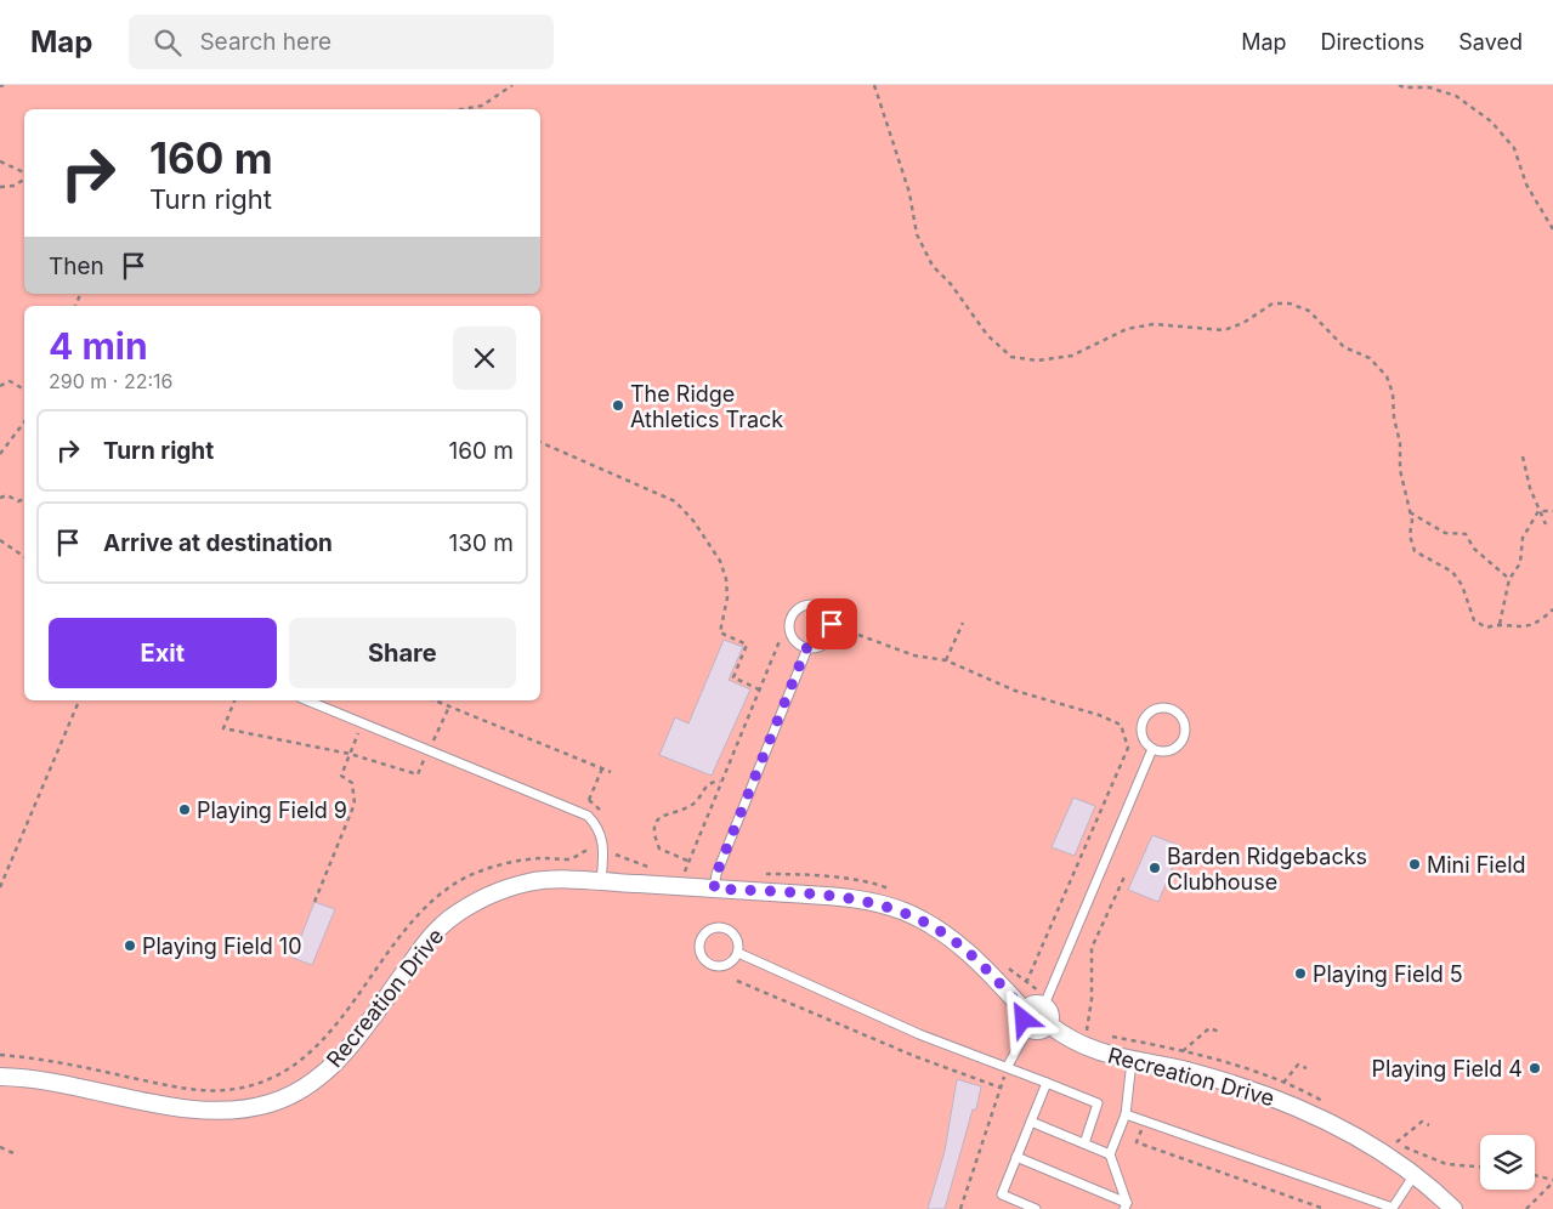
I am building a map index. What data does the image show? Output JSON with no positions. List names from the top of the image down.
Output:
{
  "streets": {
    "street": ["Recreation Drive"]
  },
  "places": [
    "The Ridge Athletics Track",
    "Playing Field 9",
    "Mini Field",
    "Barden Ridgebacks Clubhouse",
    "Playing Field 10",
    "Playing Field 5",
    "Playing Field 4"
  ],
  "page": {
    "header": "Map",
    "search": "Search here",
    "nav": ["Map", "Directions", "Saved"],
    "turn": ["160 m", "Turn right"],
    "then": "Then",
    "heading": ["4 min", "290 m · 22:16"],
    "list": [
      {
        "name": "Turn right",
        "value": "160 m"
      },
      {
        "name": "Arrive at destination",
        "value": "130 m"
      }
    ],
    "buttons": ["Exit", "Share"]
  }
}
